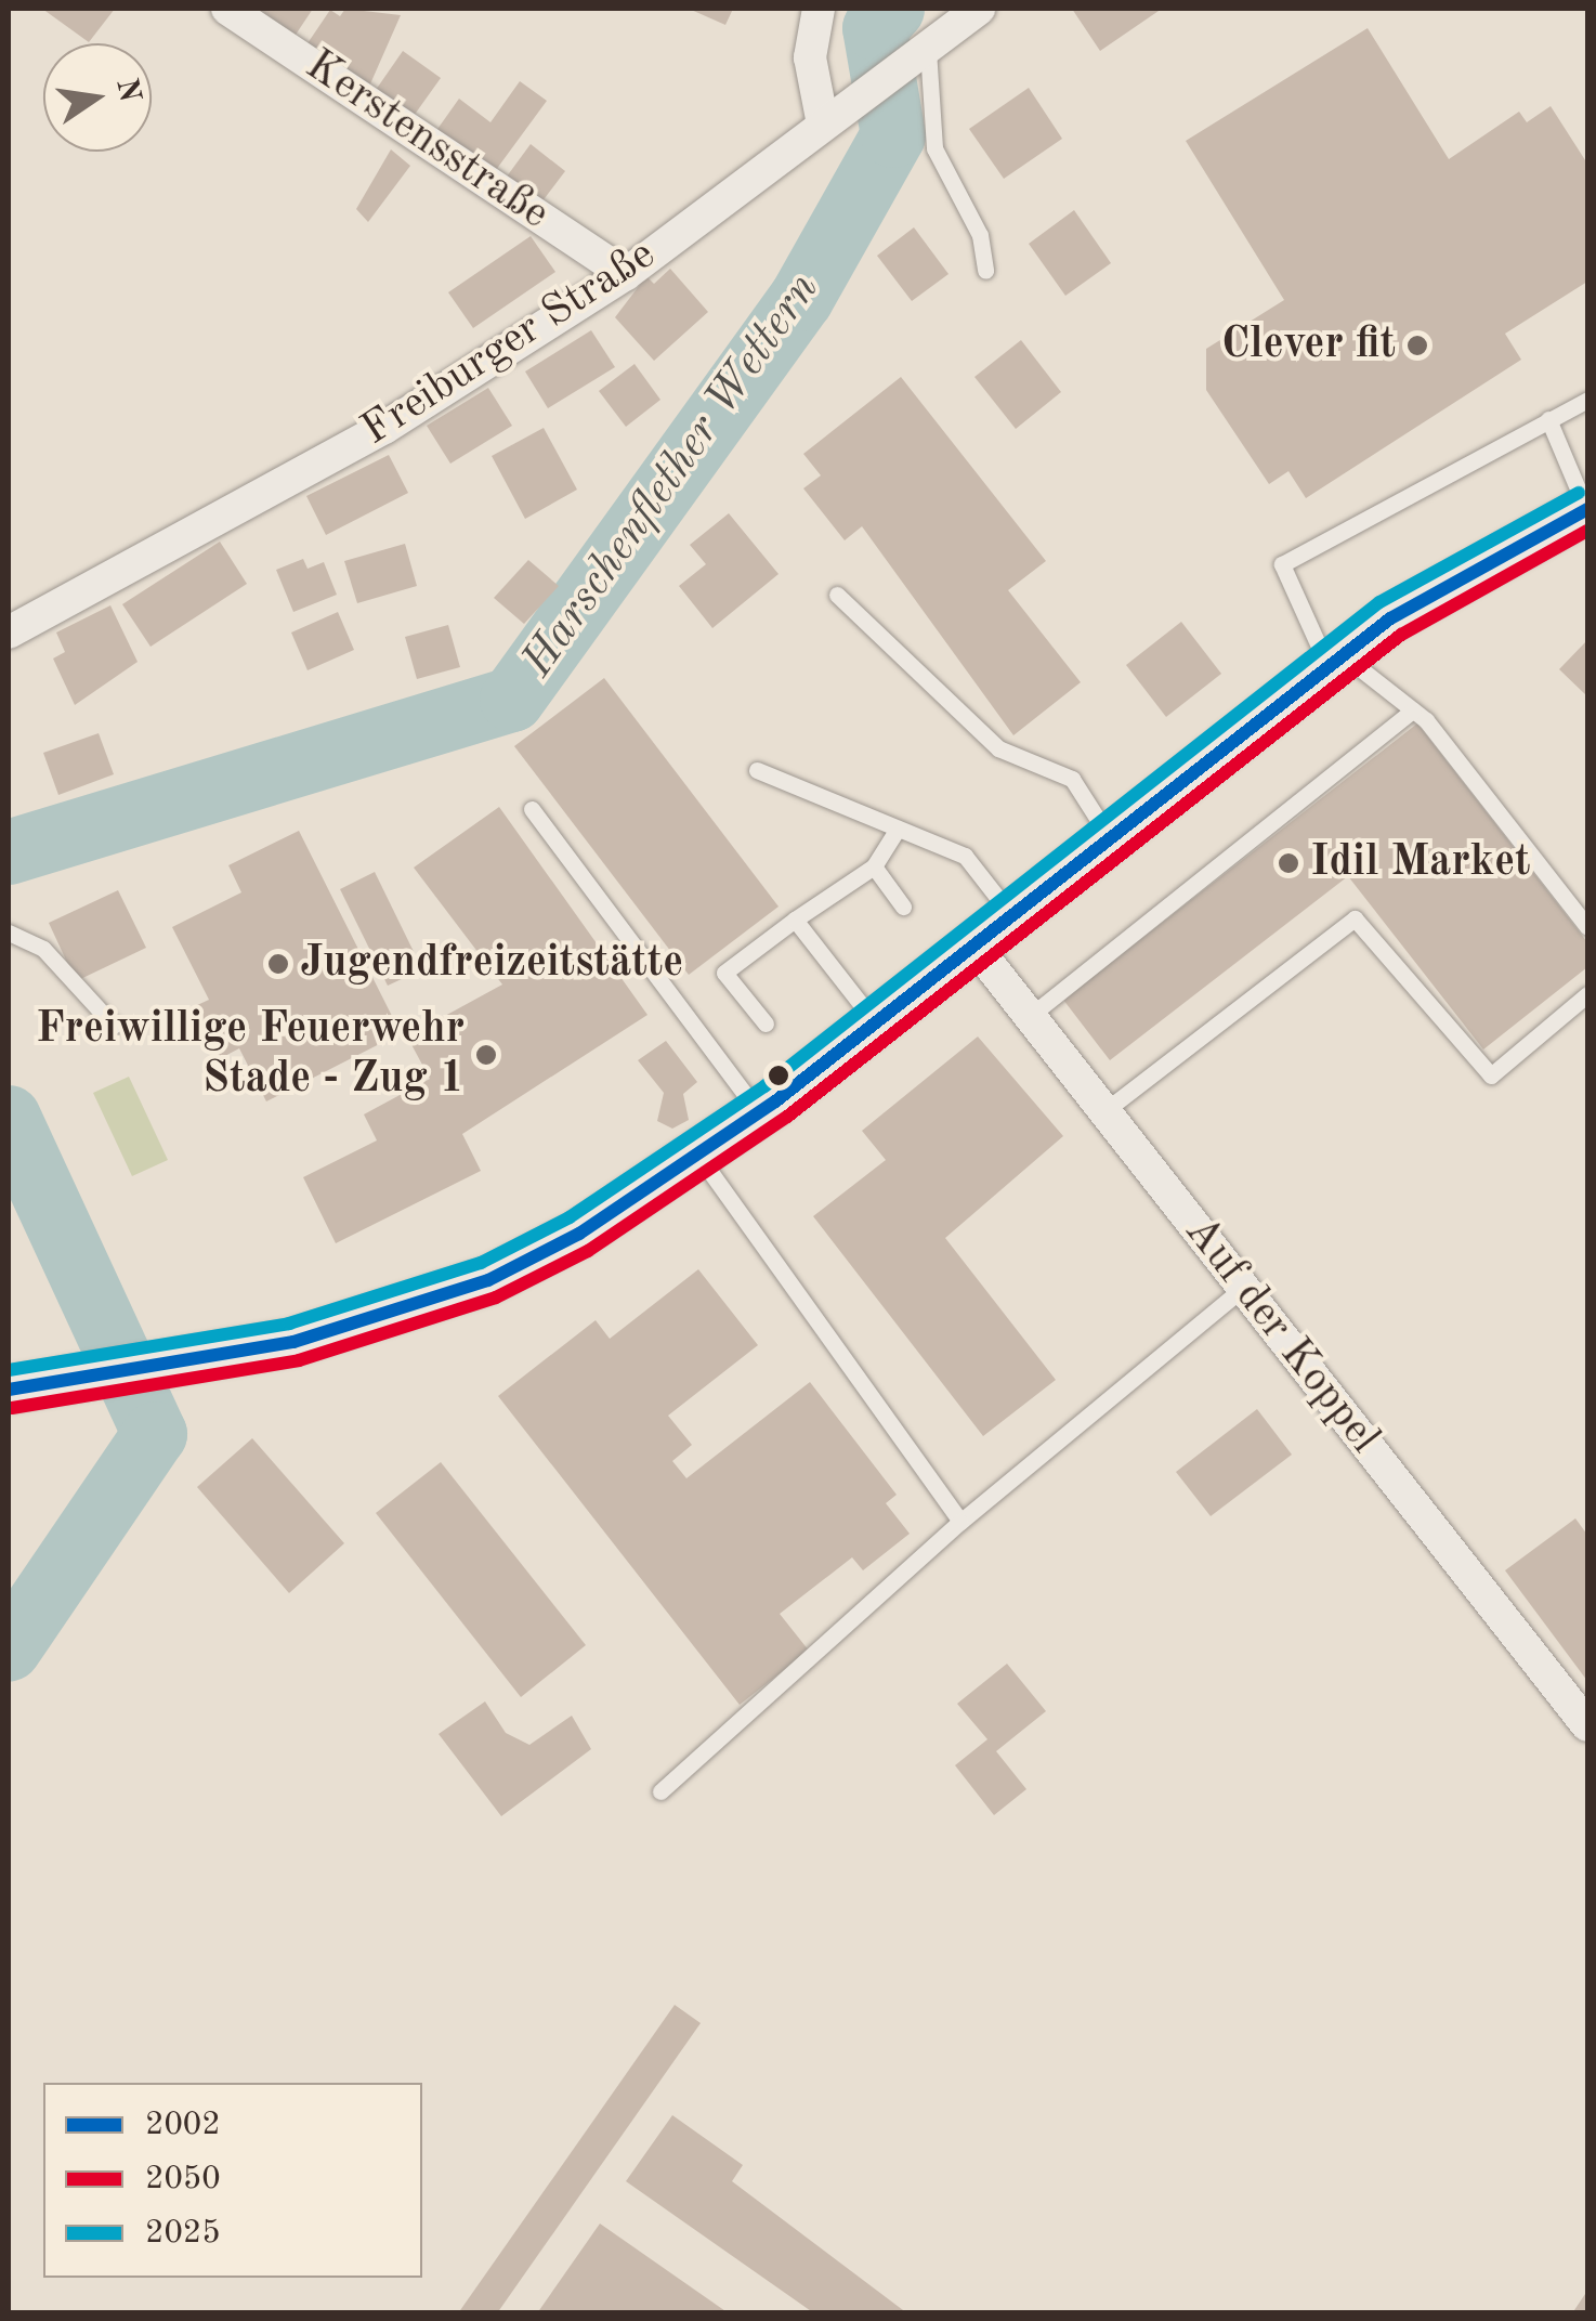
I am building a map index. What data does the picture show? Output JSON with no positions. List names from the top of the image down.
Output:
{
  "streets": {
    "street": ["Kerstensstraße", "Freiburger Straße", "Auf der Koppel"]
  },
  "crossings": [
    ["Kerstensstraße", "Freiburger Straße"]
  ],
  "water": ["Harschenflether Wettern"],
  "places": [
    "Clever fit",
    "Idil Market",
    "Jugendfreizeitstätte",
    "Freiwillige Feuerwehr Stade - Zug 1"
  ],
  "lines": ["transit line 2025", "transit line 2002", "transit line 2050"],
  "legend": ["2002", "2050", "2025"],
  "north": "right"
}
